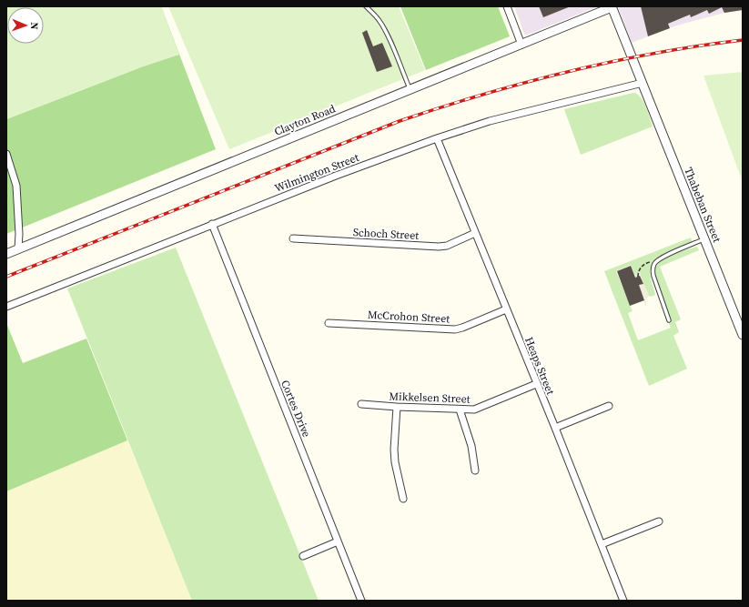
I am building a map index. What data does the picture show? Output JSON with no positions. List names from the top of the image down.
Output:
{
  "streets": {
    "street": [
      "Clayton Road",
      "Wilmington Street",
      "Thabeban Street",
      "Schoch Street",
      "McCrohon Street",
      "Heaps Street",
      "Mikkelsen Street",
      "Cortes Drive"
    ]
  },
  "crossings": [
    ["Clayton Road", "Thabeban Street"],
    ["Wilmington Street", "Thabeban Street"],
    ["Wilmington Street", "Heaps Street"],
    ["Wilmington Street", "Cortes Drive"],
    ["Schoch Street", "Heaps Street"],
    ["McCrohon Street", "Heaps Street"],
    ["Heaps Street", "Mikkelsen Street"]
  ],
  "north": "right"
}
